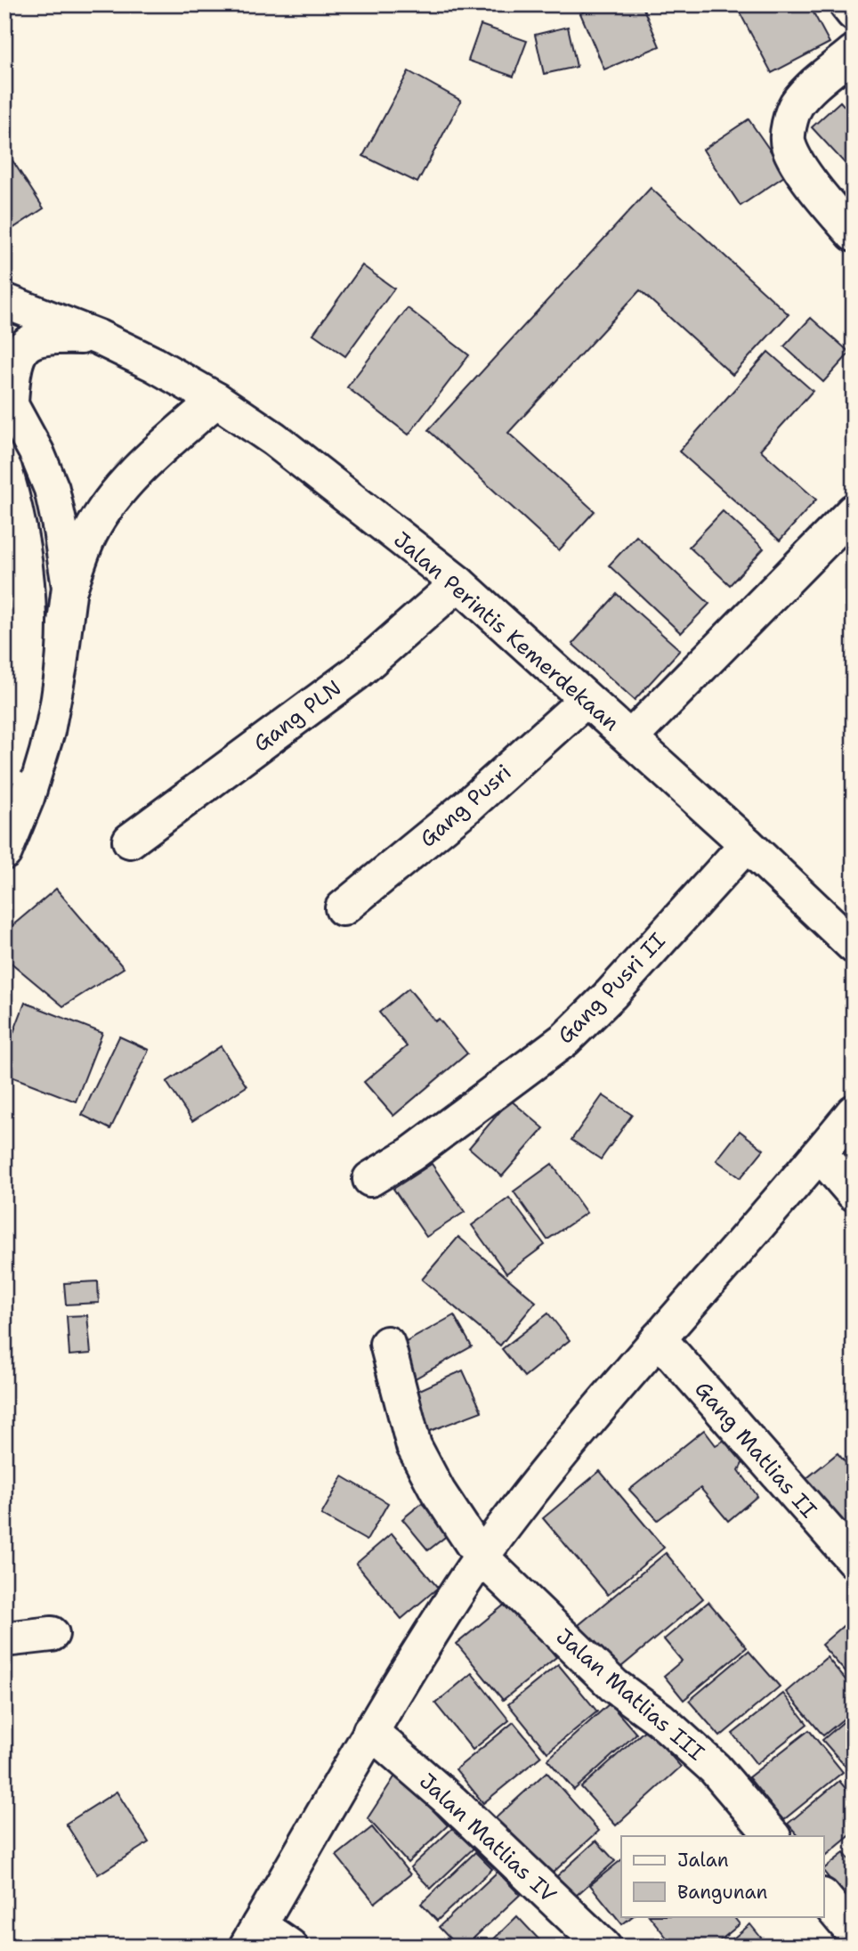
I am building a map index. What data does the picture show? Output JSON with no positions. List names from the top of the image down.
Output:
{
  "streets": {
    "street": [
      "Jalan Perintis Kemerdekaan",
      "Gang PLN",
      "Gang Pusri",
      "Gang Pusri II",
      "Gang Matlias II",
      "Jalan Matlias III",
      "Jalan Matlias IV"
    ]
  },
  "crossings": [
    ["Jalan Perintis Kemerdekaan", "Gang PLN"],
    ["Jalan Perintis Kemerdekaan", "Gang Pusri"],
    ["Jalan Perintis Kemerdekaan", "Gang Pusri II"]
  ],
  "legend": ["Jalan", "Bangunan"]
}
